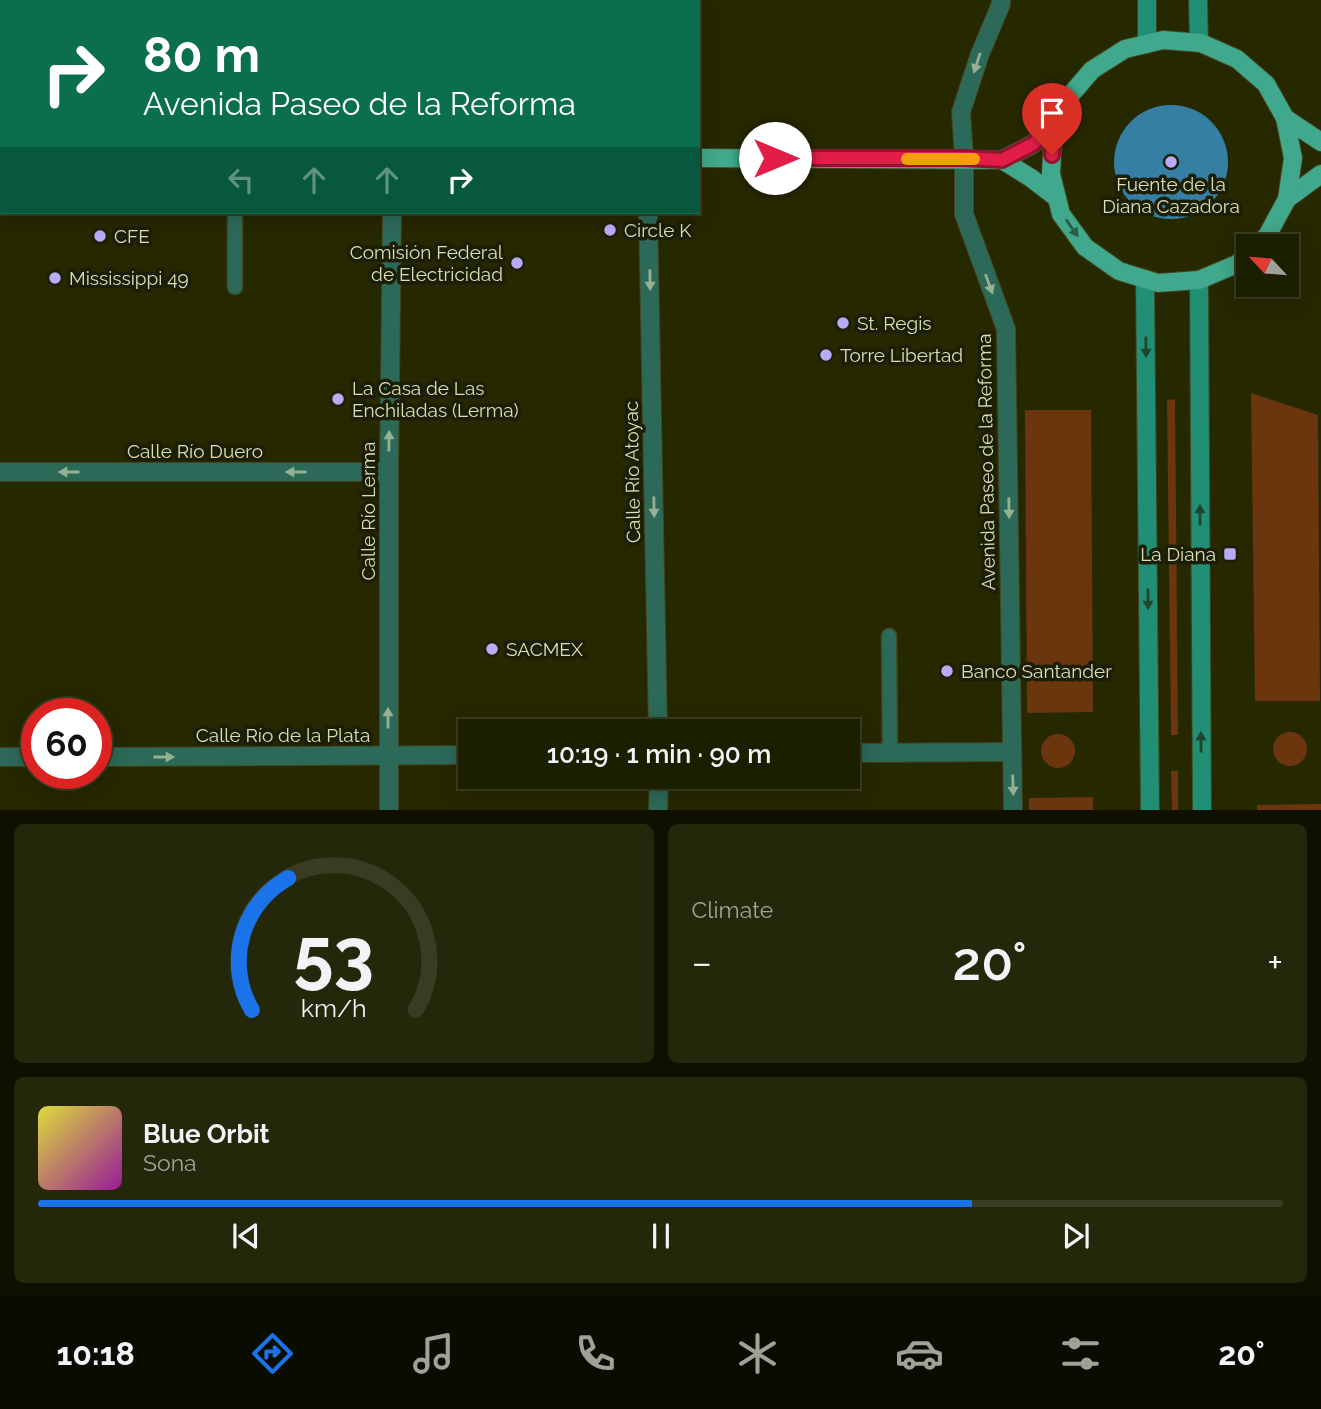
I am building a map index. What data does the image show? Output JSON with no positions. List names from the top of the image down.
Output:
{
  "streets": {
    "street": [
      "Calle Río Duero",
      "Avenida Paseo de la Reforma",
      "Calle Río Atoyac",
      "Calle Río Lerma",
      "Calle Río de la Plata"
    ]
  },
  "crossings": [
    ["Calle Río Duero", "Calle Río Lerma"],
    ["Calle Río Lerma", "Calle Río de la Plata"]
  ],
  "one_way": [
    "Calle Río Duero",
    "Avenida Paseo de la Reforma",
    "Calle Río Atoyac",
    "Calle Río Lerma",
    "Calle Río de la Plata"
  ],
  "places": {
    "other": [
      "Fuente de la Diana Cazadora",
      "Circle K",
      "CFE",
      "Comisión Federal de Electricidad",
      "Mississippi 49",
      "St. Regis",
      "Torre Libertad",
      "La Casa de Las Enchiladas (Lerma)",
      "SACMEX",
      "Banco Santander"
    ],
    "transit": ["La Diana"]
  },
  "north": "top left",
  "page": {
    "turn": ["80 m", "Avenida Paseo de la Reforma"],
    "limit": "60",
    "trip": "10:19 · 1 min · 90 m",
    "tile": "Climate",
    "heat": ["−", "20°", "+"],
    "song": ["Blue Orbit", "Sona"],
    "tabs": ["10:18", "20°"],
    "gauge": ["53", "km/h"]
  }
}
